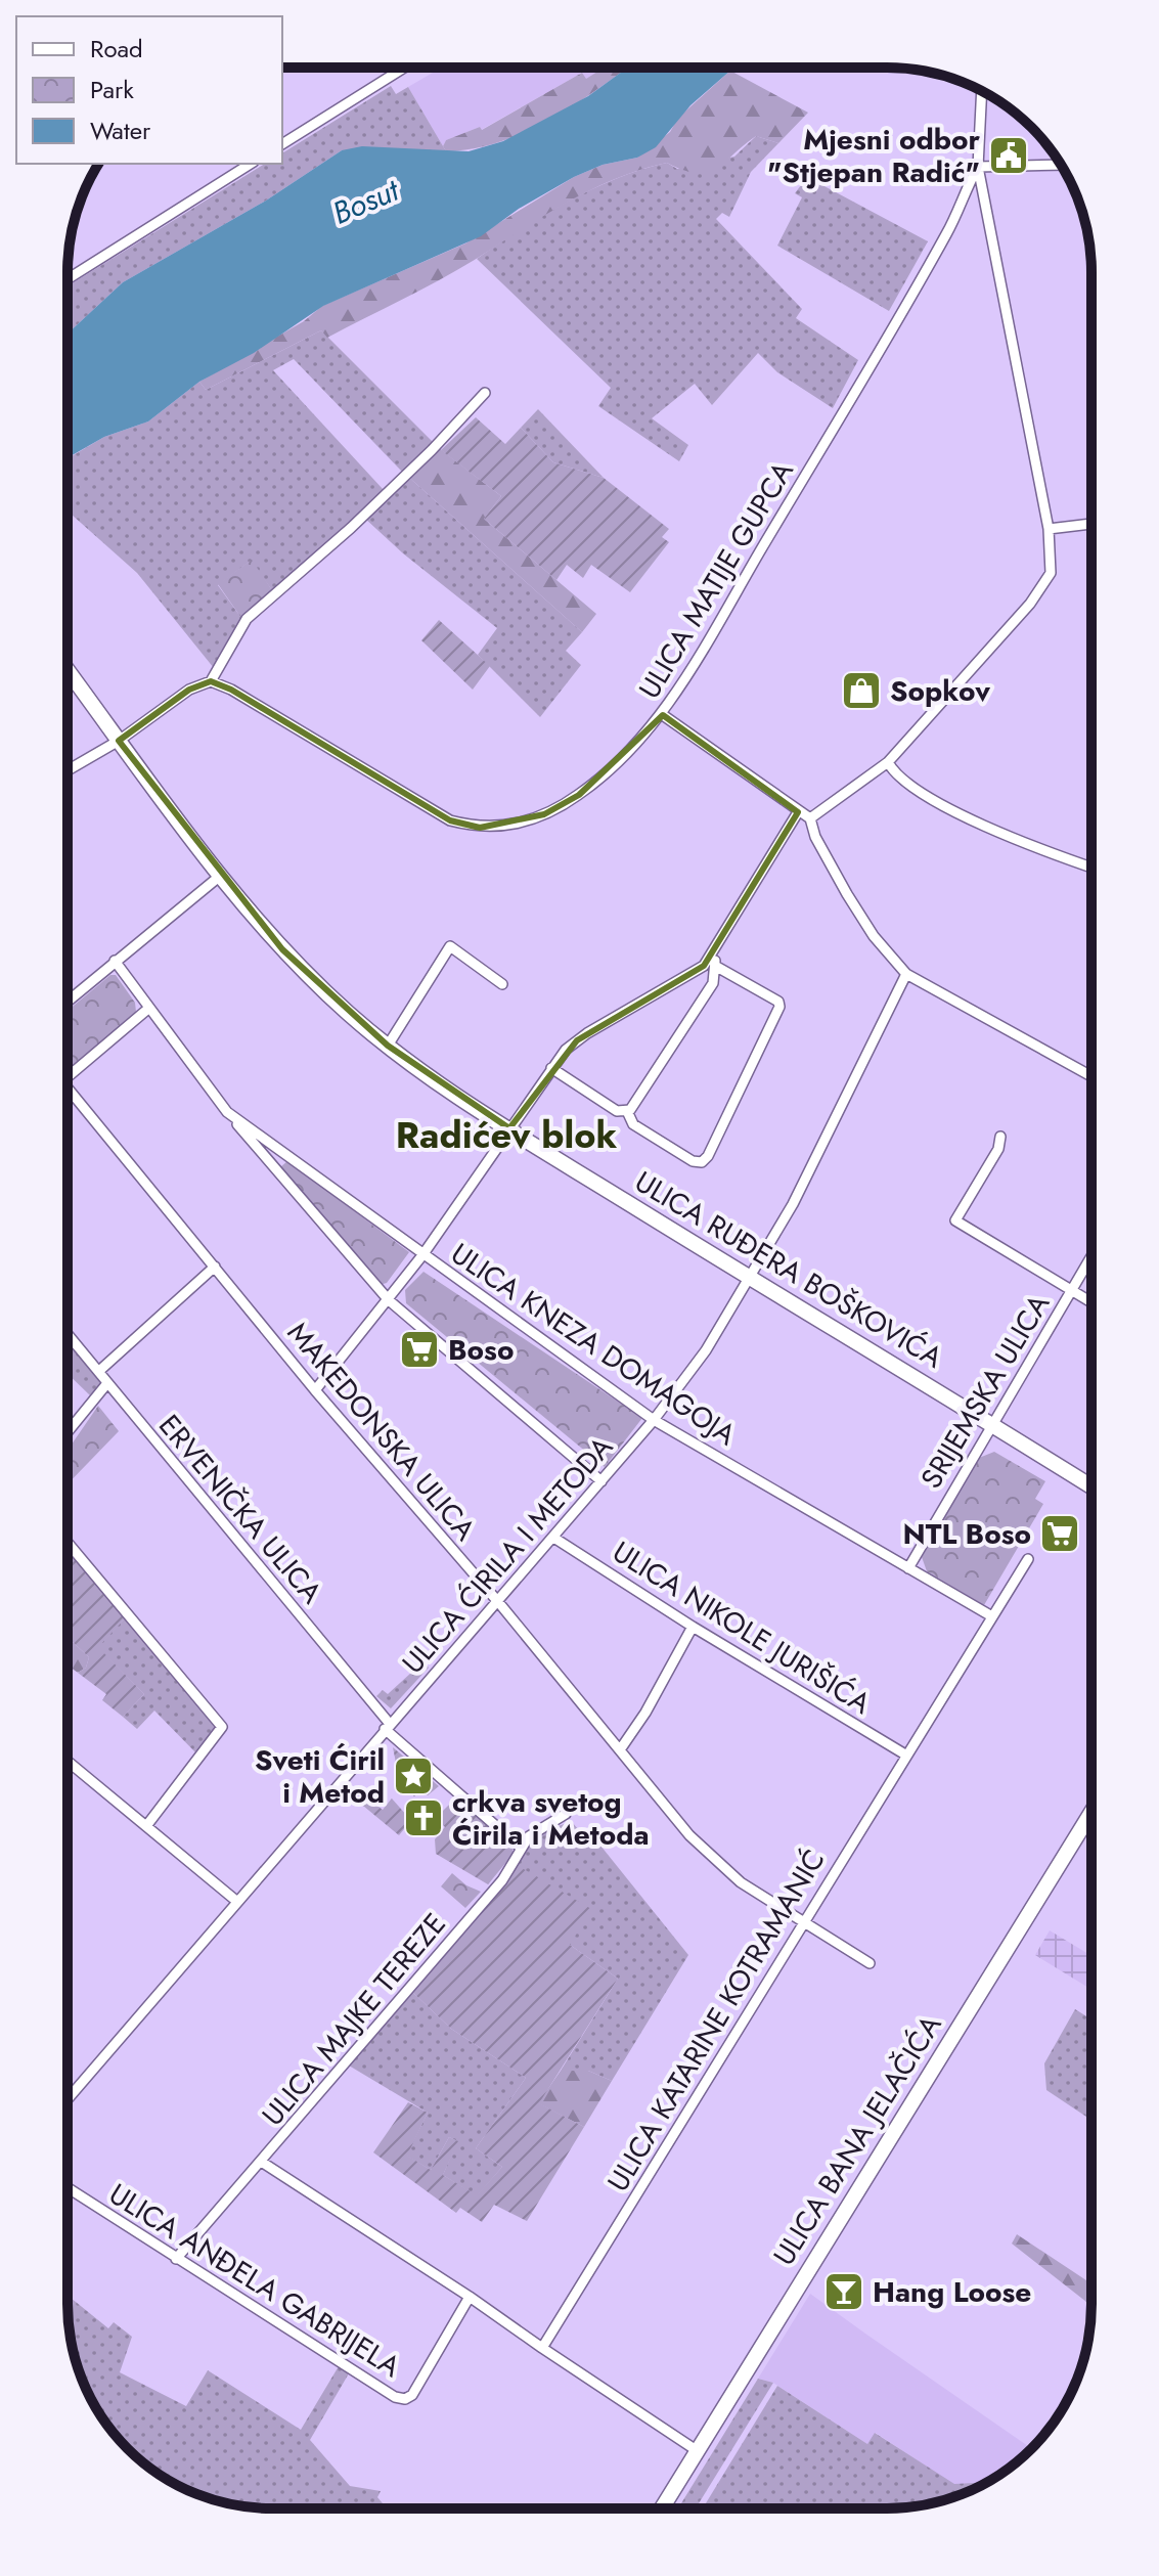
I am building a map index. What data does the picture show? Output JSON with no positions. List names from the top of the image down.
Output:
{
  "streets": {
    "main road": ["ULICA RUĐERA BOŠKOVIĆA", "ULICA BANA JELAČIĆA"],
    "street": [
      "ULICA MATIJE GUPCA",
      "ULICA KNEZA DOMAGOJA",
      "SRIJEMSKA ULICA",
      "MAKEDONSKA ULICA",
      "ERVENIČKA ULICA",
      "ULICA ĆIRILA I METODA",
      "ULICA NIKOLE JURIŠIĆA",
      "ULICA MAJKE TEREZE",
      "ULICA KATARINE KOTRAMANIĆ",
      "ULICA ANĐELA GABRIJELA"
    ]
  },
  "crossings": [
    ["ULICA RUĐERA BOŠKOVIĆA", "SRIJEMSKA ULICA"],
    ["ULICA RUĐERA BOŠKOVIĆA", "ULICA ĆIRILA I METODA"],
    ["ULICA KNEZA DOMAGOJA", "SRIJEMSKA ULICA"],
    ["ULICA KNEZA DOMAGOJA", "ULICA ĆIRILA I METODA"],
    ["ULICA KNEZA DOMAGOJA", "ULICA KATARINE KOTRAMANIĆ"],
    ["MAKEDONSKA ULICA", "ULICA ĆIRILA I METODA"],
    ["MAKEDONSKA ULICA", "ULICA KATARINE KOTRAMANIĆ"],
    ["ERVENIČKA ULICA", "ULICA ĆIRILA I METODA"],
    ["ERVENIČKA ULICA", "ULICA MAJKE TEREZE"],
    ["ULICA ĆIRILA I METODA", "ULICA NIKOLE JURIŠIĆA"],
    ["ULICA NIKOLE JURIŠIĆA", "ULICA KATARINE KOTRAMANIĆ"],
    ["ULICA MAJKE TEREZE", "ULICA ANĐELA GABRIJELA"]
  ],
  "districts": ["Radićev blok"],
  "water": ["Bosut"],
  "places": {
    "public building": ["Mjesni odbor \"Stjepan Radić\""],
    "shop": ["Sopkov"],
    "supermarket": ["Boso", "NTL Boso"],
    "place": ["Sveti Ćiril i Metod"],
    "church": ["crkva svetog Ćirila i Metoda"],
    "bar": ["Hang Loose"]
  },
  "legend": ["Road", "Park", "Water"]
}
